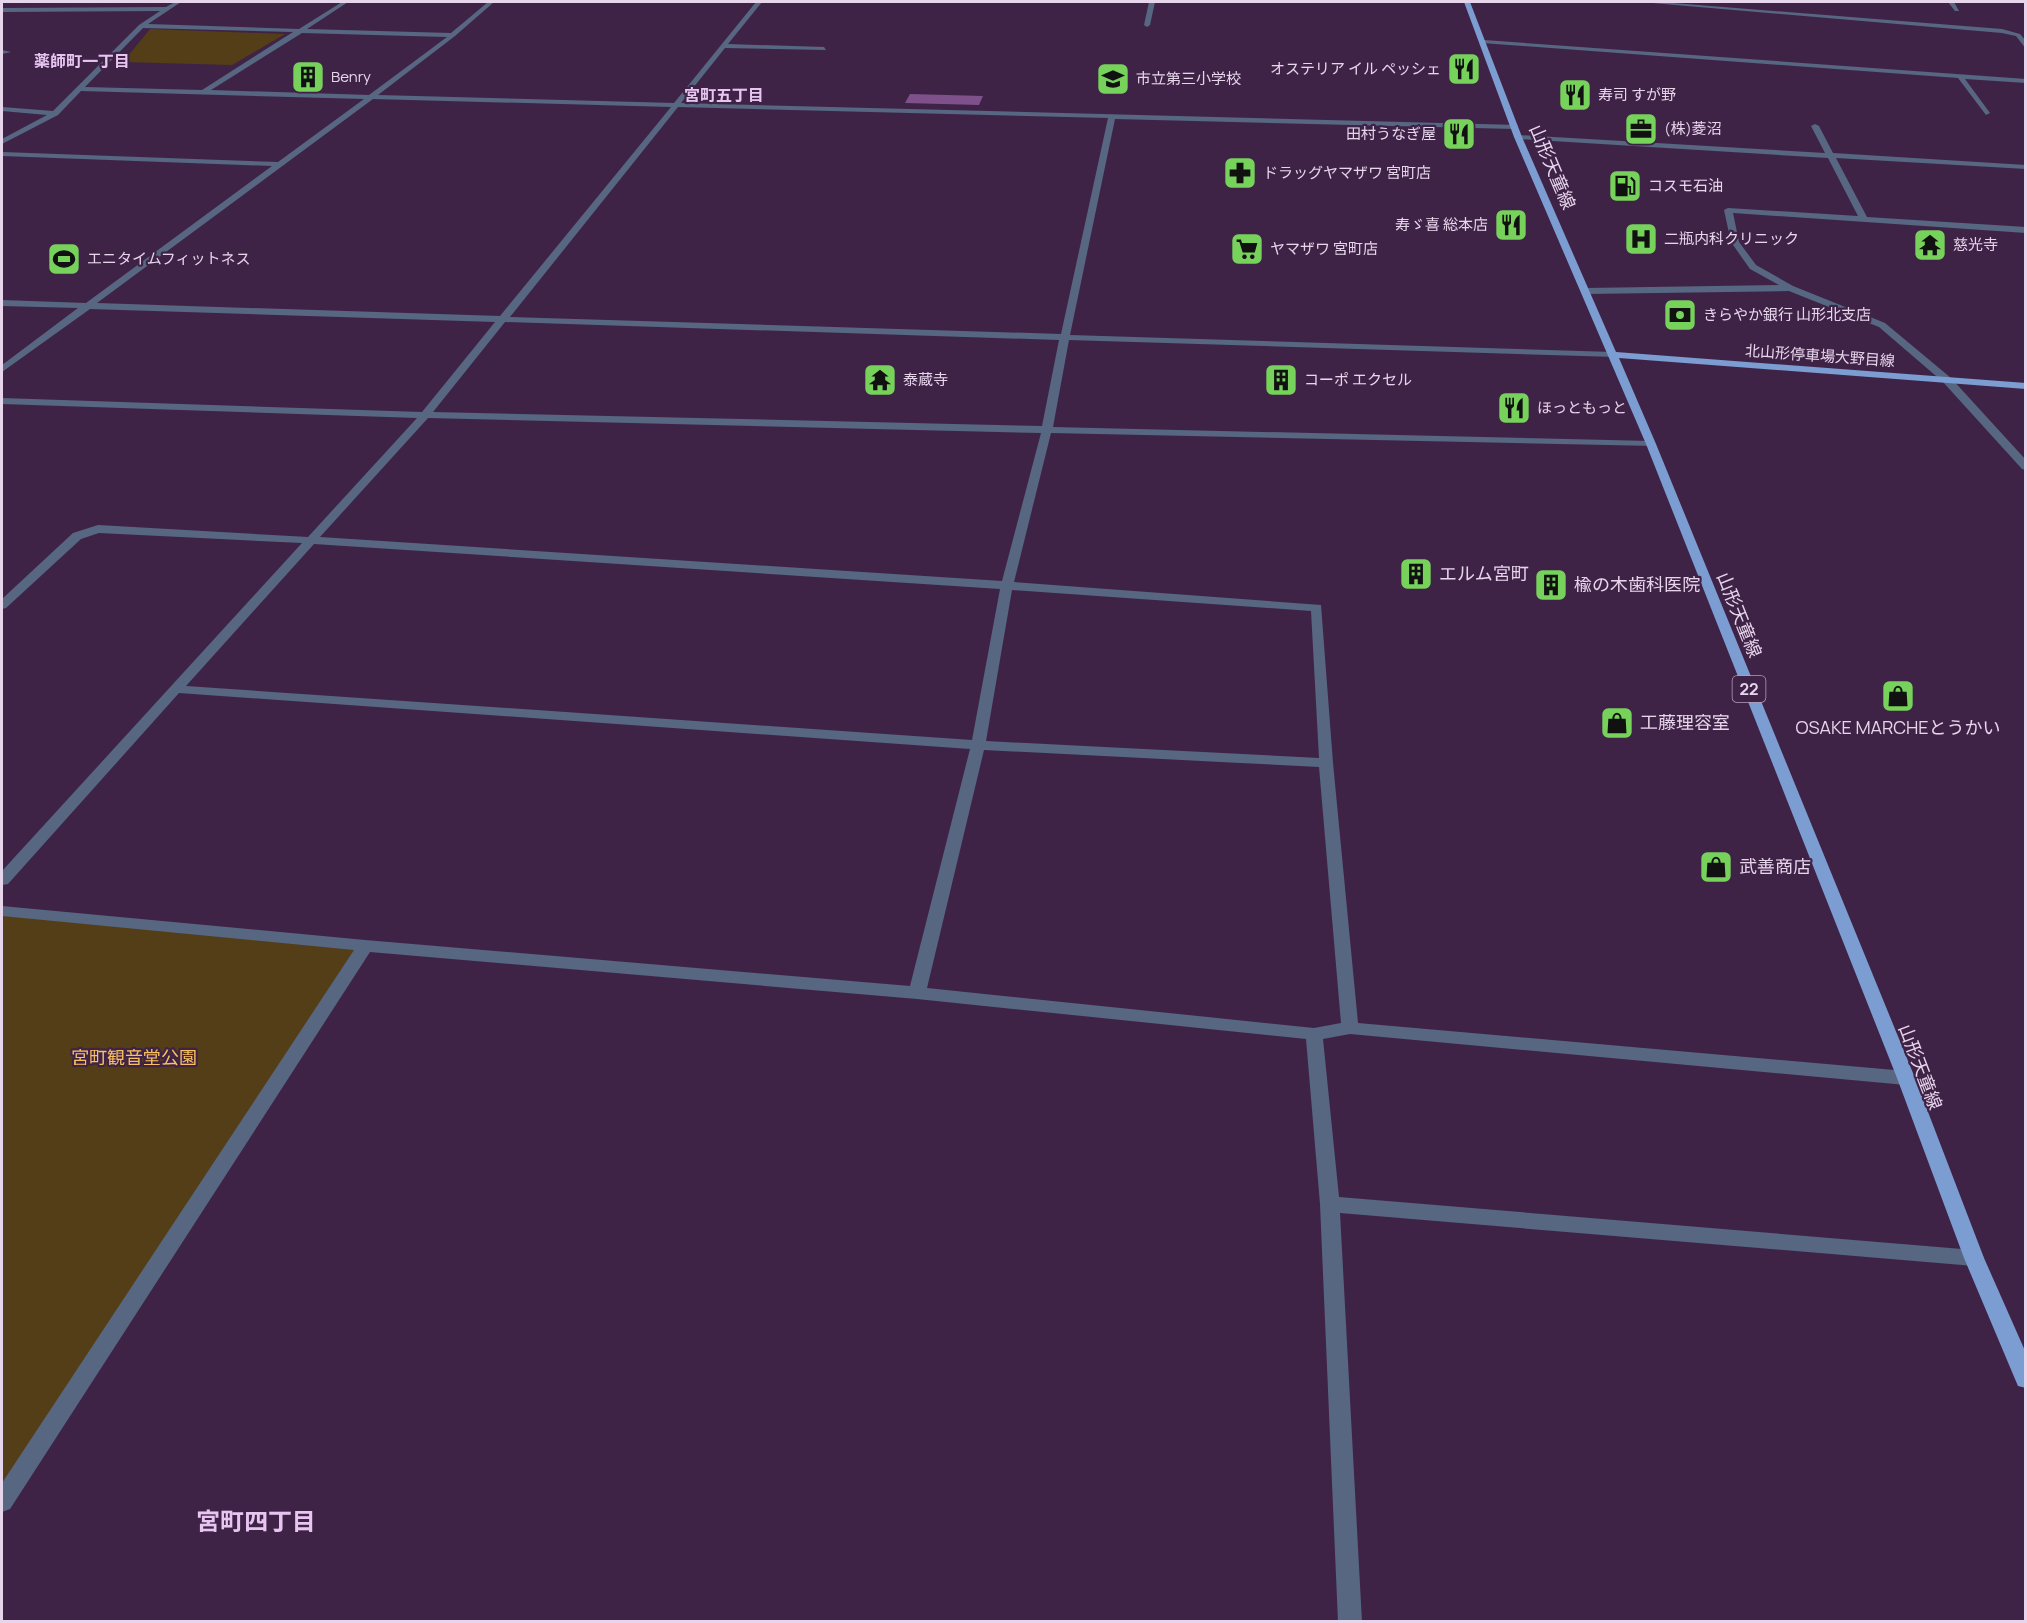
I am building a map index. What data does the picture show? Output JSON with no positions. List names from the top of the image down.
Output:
{
  "streets": {
    "main road": ["山形天童線", "北山形停車場大野目線", "22"]
  },
  "crossings": [
    ["山形天童線", "北山形停車場大野目線"]
  ],
  "districts": ["薬師町一丁目", "宮町五丁目", "宮町四丁目"],
  "parks": ["宮町観音堂公園"],
  "places": {
    "restaurant": [
      "オステリア イル ペッシェ",
      "寿司 すが野",
      "田村うなぎ屋",
      "寿ゞ喜 総本店",
      "ほっともっと"
    ],
    "building": [
      "Benry",
      "コーポ エクセル",
      "エルム宮町",
      "楡の木歯科医院"
    ],
    "school or university": ["市立第三小学校"],
    "office": ["(株)菱沼"],
    "pharmacy": ["ドラッグヤマザワ 宮町店"],
    "fuel station": ["コスモ石油"],
    "hospital": ["二瓶内科クリニック"],
    "temple": ["慈光寺", "泰蔵寺"],
    "supermarket": ["ヤマザワ 宮町店"],
    "sports": ["エニタイムフィットネス"],
    "bank": ["きらやか銀行 山形北支店"],
    "shop": ["OSAKE MARCHEとうかい", "工藤理容室", "武善商店"]
  }
}
